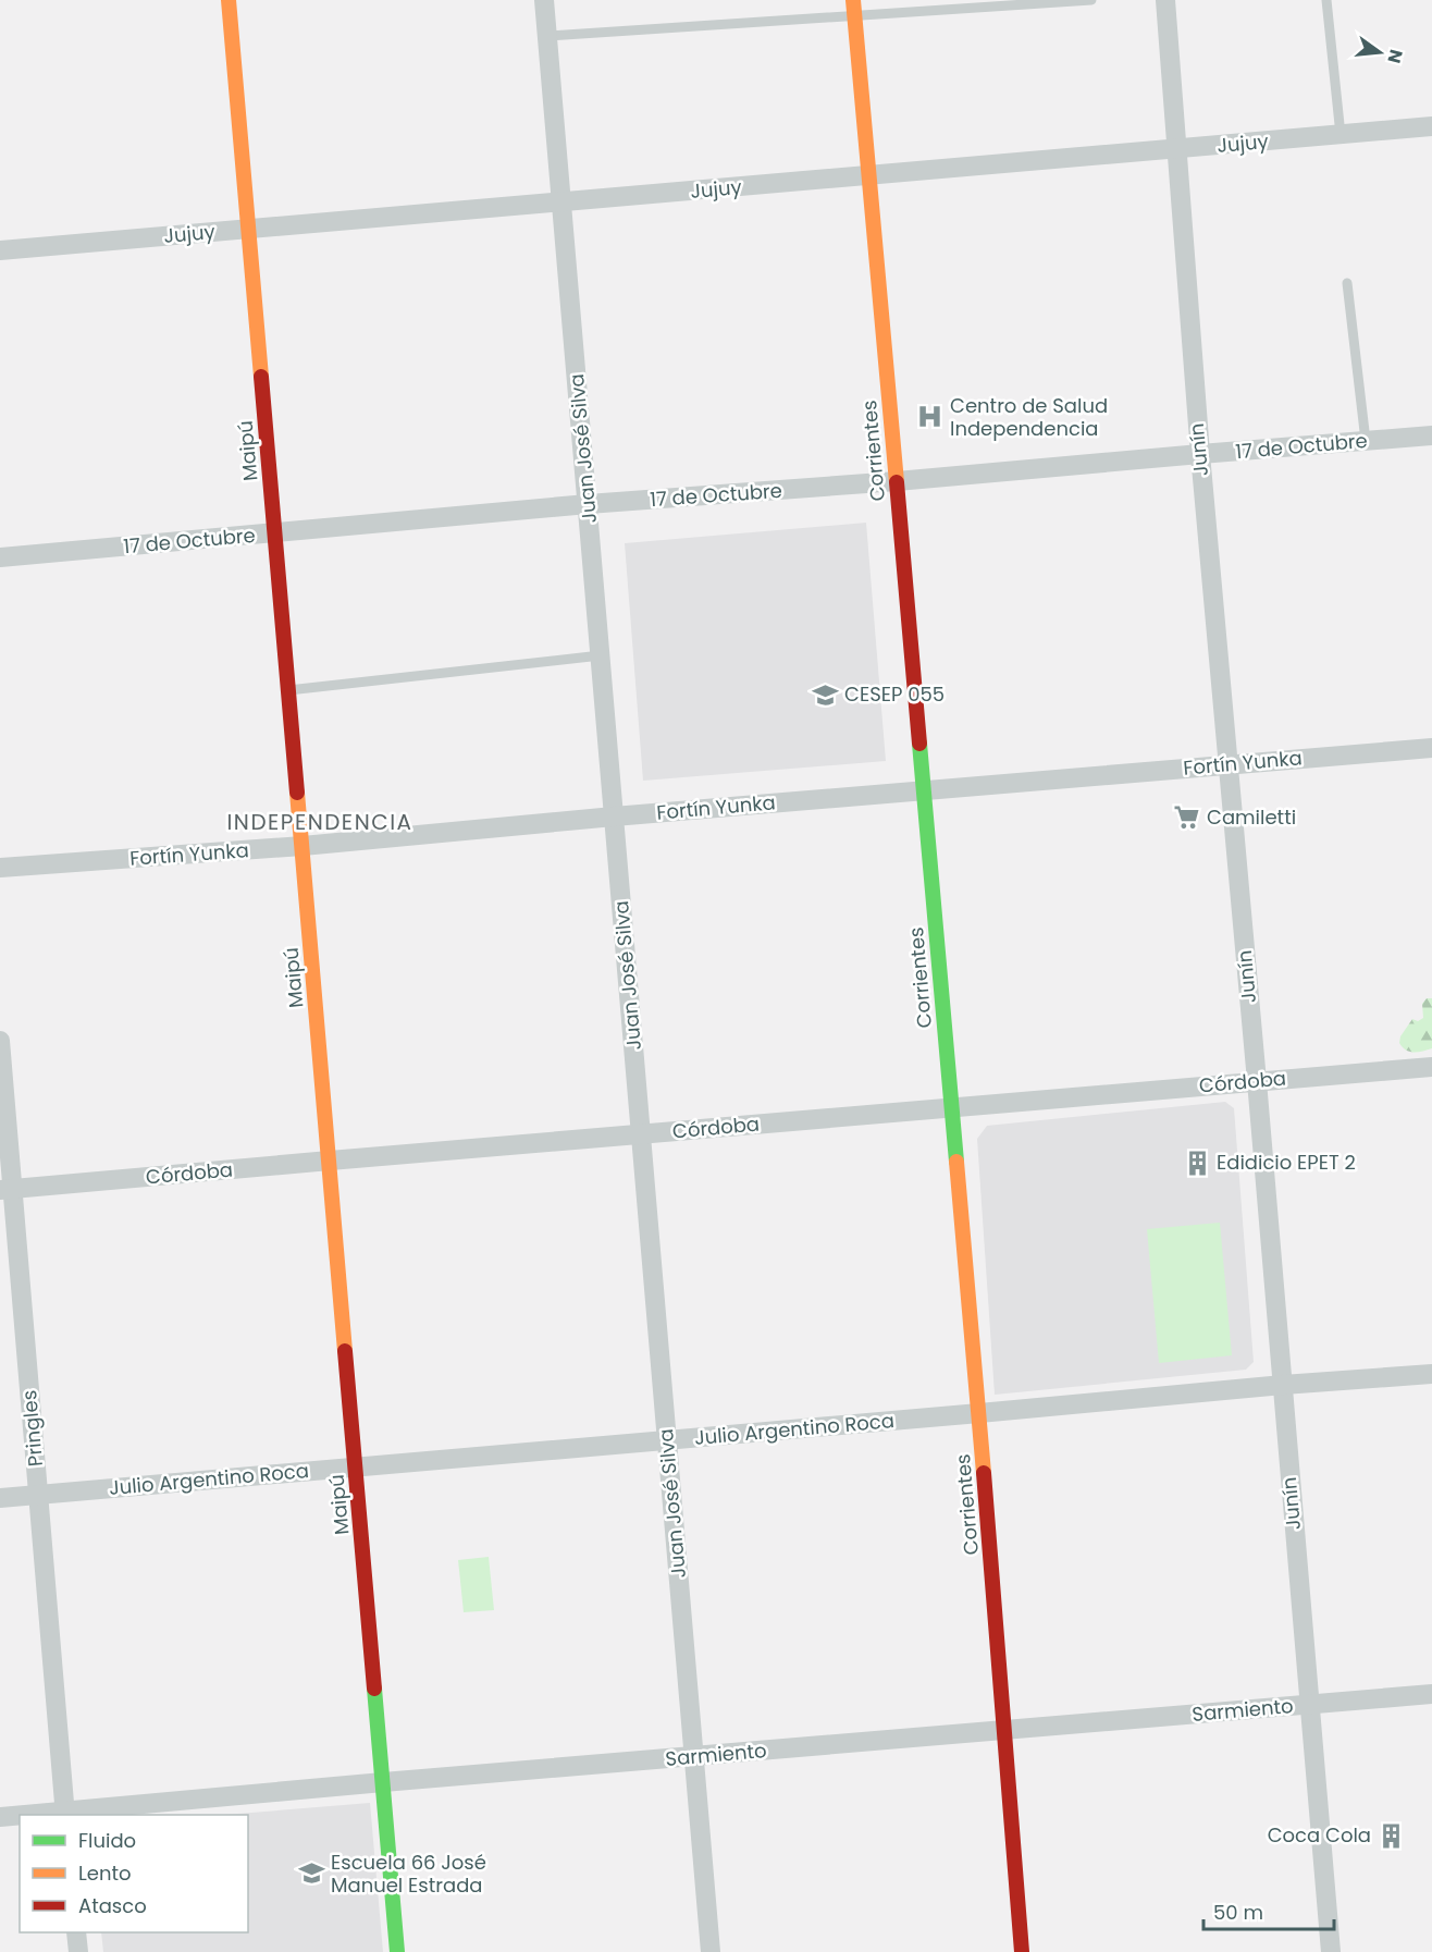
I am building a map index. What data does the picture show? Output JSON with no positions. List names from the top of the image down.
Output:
{
  "streets": {
    "street": [
      "Jujuy",
      "17 de Octubre",
      "Juan José Silva",
      "Junín",
      "Maipú",
      "Corrientes",
      "Fortín Yunka",
      "Córdoba",
      "Pringles",
      "Julio Argentino Roca",
      "Sarmiento"
    ]
  },
  "crossings": [
    ["Jujuy", "Juan José Silva"],
    ["Jujuy", "Junín"],
    ["Jujuy", "Maipú"],
    ["Jujuy", "Corrientes"],
    ["17 de Octubre", "Juan José Silva"],
    ["17 de Octubre", "Junín"],
    ["17 de Octubre", "Maipú"],
    ["17 de Octubre", "Corrientes"],
    ["Juan José Silva", "Fortín Yunka"],
    ["Juan José Silva", "Córdoba"],
    ["Juan José Silva", "Julio Argentino Roca"],
    ["Juan José Silva", "Sarmiento"],
    ["Junín", "Fortín Yunka"],
    ["Junín", "Córdoba"],
    ["Junín", "Julio Argentino Roca"],
    ["Junín", "Sarmiento"],
    ["Maipú", "Fortín Yunka"],
    ["Maipú", "Córdoba"],
    ["Maipú", "Julio Argentino Roca"],
    ["Maipú", "Sarmiento"],
    ["Corrientes", "Fortín Yunka"],
    ["Corrientes", "Córdoba"],
    ["Corrientes", "Julio Argentino Roca"],
    ["Corrientes", "Sarmiento"],
    ["Córdoba", "Pringles"],
    ["Pringles", "Julio Argentino Roca"],
    ["Pringles", "Sarmiento"]
  ],
  "districts": ["INDEPENDENCIA"],
  "places": {
    "hospital": ["Centro de Salud Independencia"],
    "school or university": ["CESEP 055", "Escuela 66 José Manuel Estrada"],
    "supermarket": ["Camiletti"],
    "building": ["Edidicio EPET 2", "Coca Cola"]
  },
  "legend": ["Fluido", "Lento", "Atasco"],
  "scale_bar": "50 m",
  "north": "right"
}
